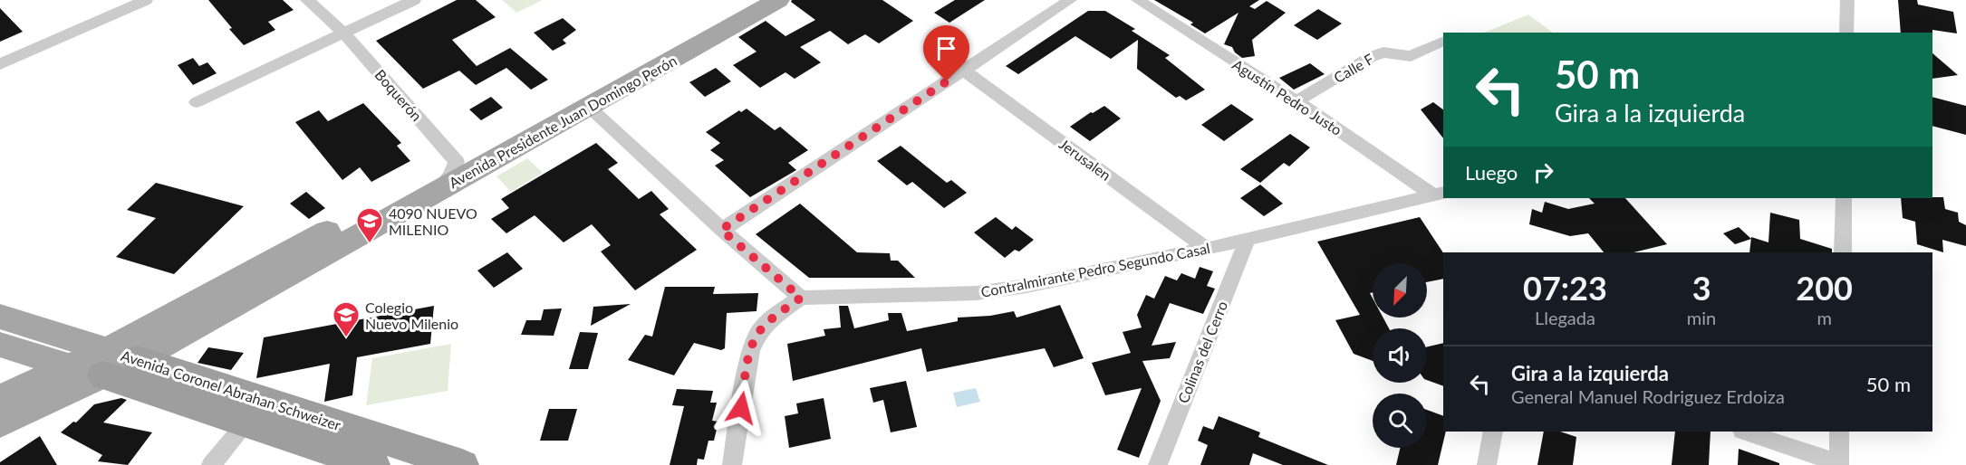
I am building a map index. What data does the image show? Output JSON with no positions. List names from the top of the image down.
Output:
{
  "streets": {
    "highway": ["Avenida Coronel Abrahan Schweizer"],
    "main road": ["Avenida Presidente Juan Domingo Perón"],
    "street": [
      "Calle F",
      "Boquerón",
      "Agustín Pedro Justo",
      "Jerusalen",
      "Contralmirante Pedro Segundo Casal",
      "Colinas del Cerro"
    ]
  },
  "crossings": [
    ["Calle F", "Agustín Pedro Justo"],
    ["Boquerón", "Avenida Presidente Juan Domingo Perón"],
    ["Agustín Pedro Justo", "Contralmirante Pedro Segundo Casal"],
    ["Avenida Presidente Juan Domingo Perón", "Avenida Coronel Abrahan Schweizer"],
    ["Jerusalen", "Contralmirante Pedro Segundo Casal"],
    ["Contralmirante Pedro Segundo Casal", "Colinas del Cerro"]
  ],
  "places": {
    "school or university": ["4090 NUEVO MILENIO", "Colegio Nuevo Milenio"]
  },
  "north": "bottom left",
  "page": {
    "turn": ["50 m", "Gira a la izquierda"],
    "then": "Luego",
    "eta": [
      "07:23",
      "Llegada",
      "3",
      "min",
      "200",
      "m"
    ],
    "list": [
      {
        "name": "Gira a la izquierda",
        "note": "General Manuel Rodriguez Erdoiza",
        "value": "50 m"
      }
    ]
  }
}
